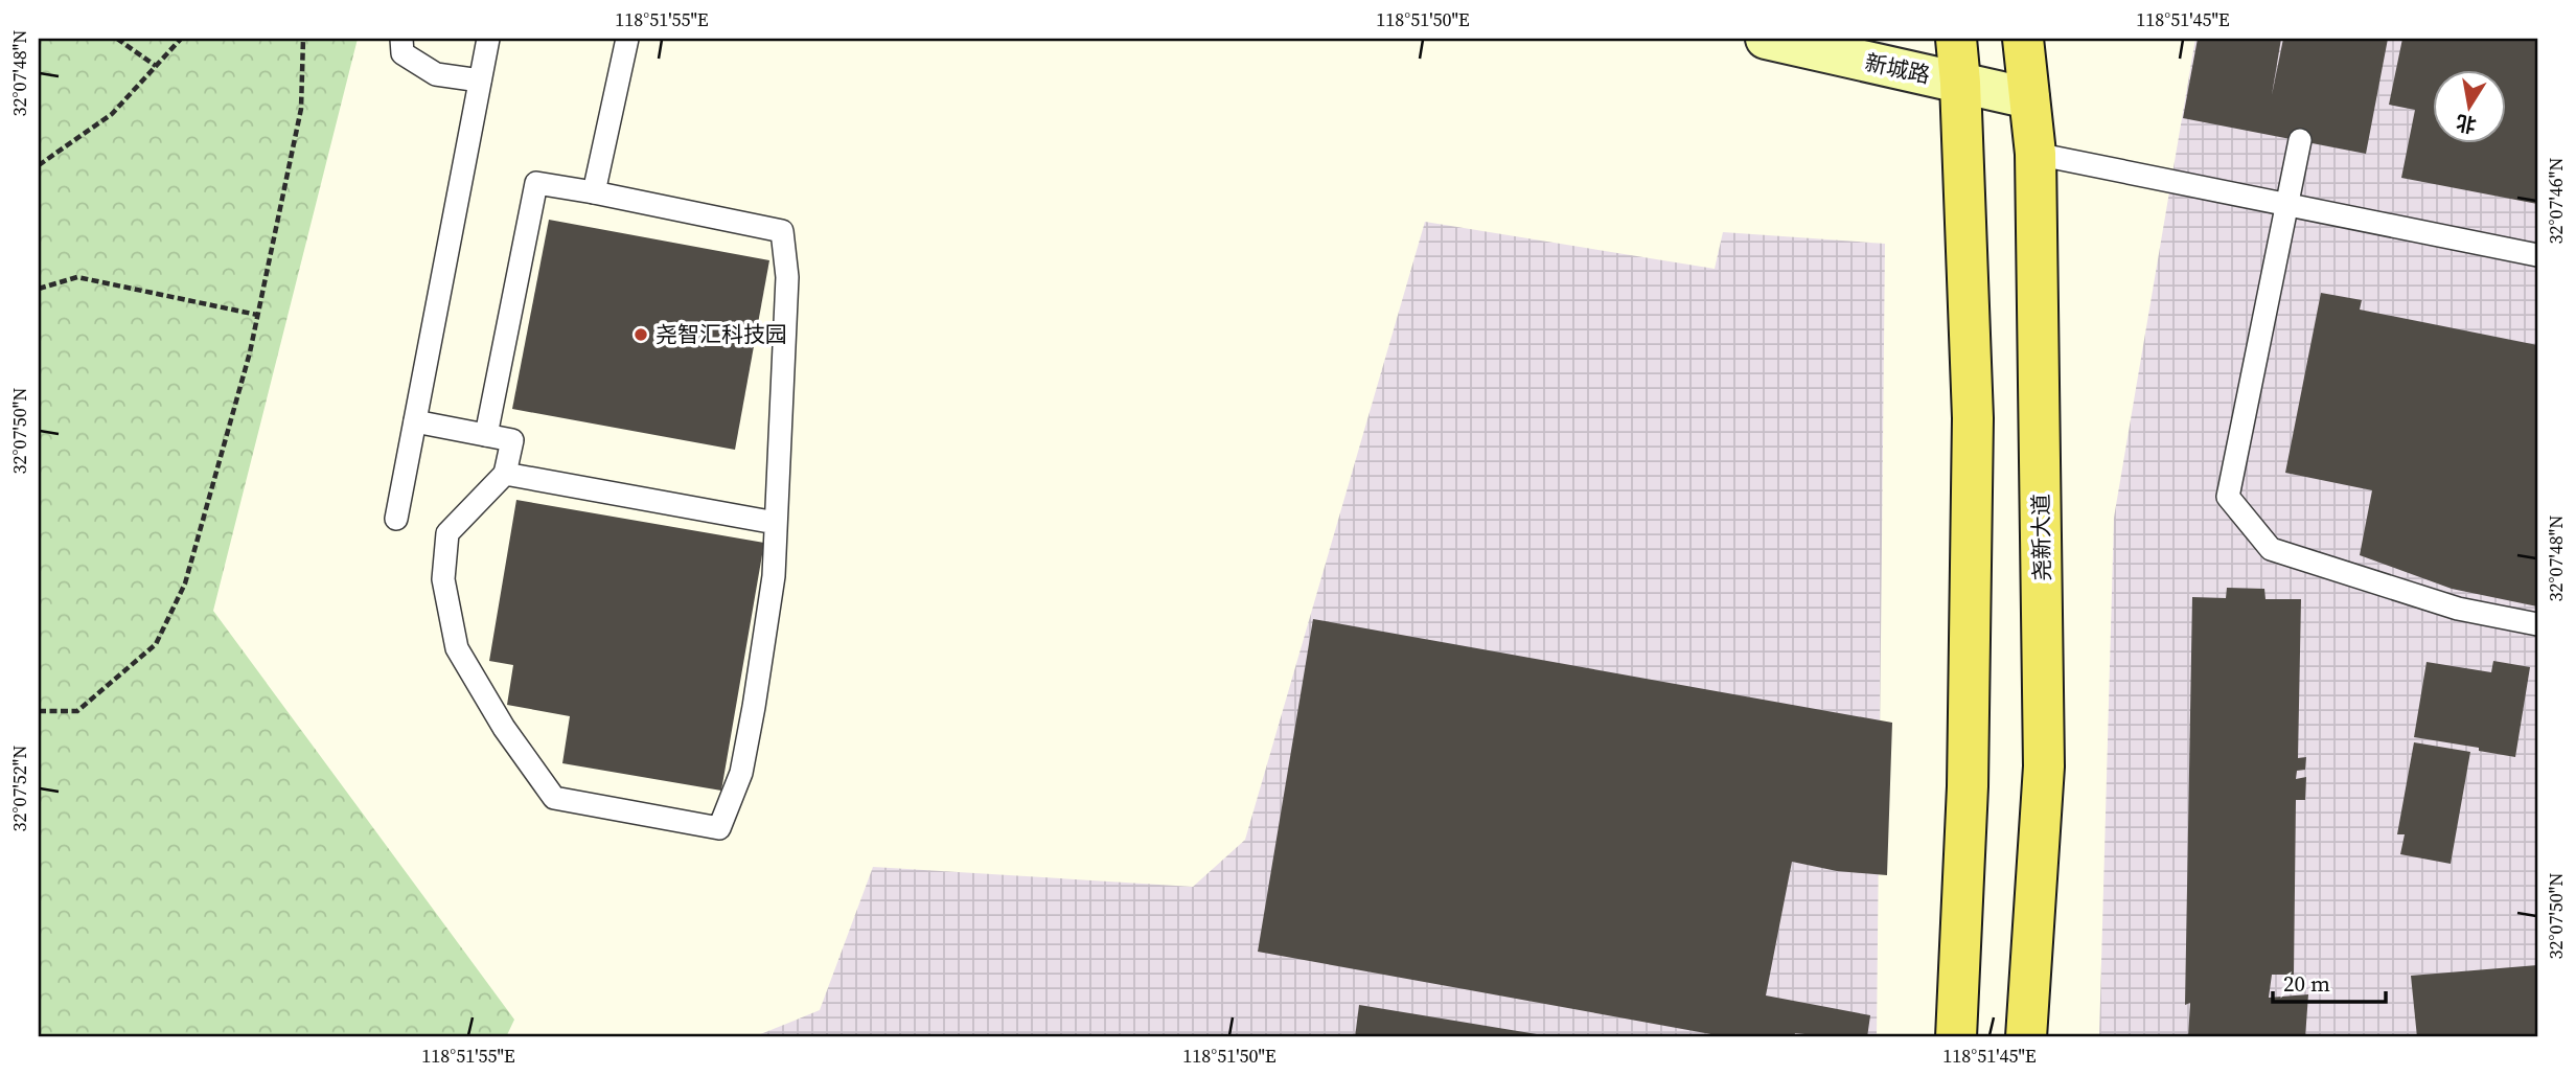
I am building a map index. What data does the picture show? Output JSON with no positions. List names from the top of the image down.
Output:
{
  "streets": {
    "main road": ["新城路", "尧新大道"]
  },
  "crossings": [
    ["新城路", "尧新大道"]
  ],
  "places": ["尧智汇科技园"],
  "scale_bar": "20 m",
  "north": "bottom",
  "coordinates": [
    "118°51'55\"E",
    "118°51'50\"E",
    "118°51'45\"E",
    "32°07'48\"N",
    "32°07'46\"N",
    "32°07'50\"N",
    "32°07'52\"N"
  ]
}
